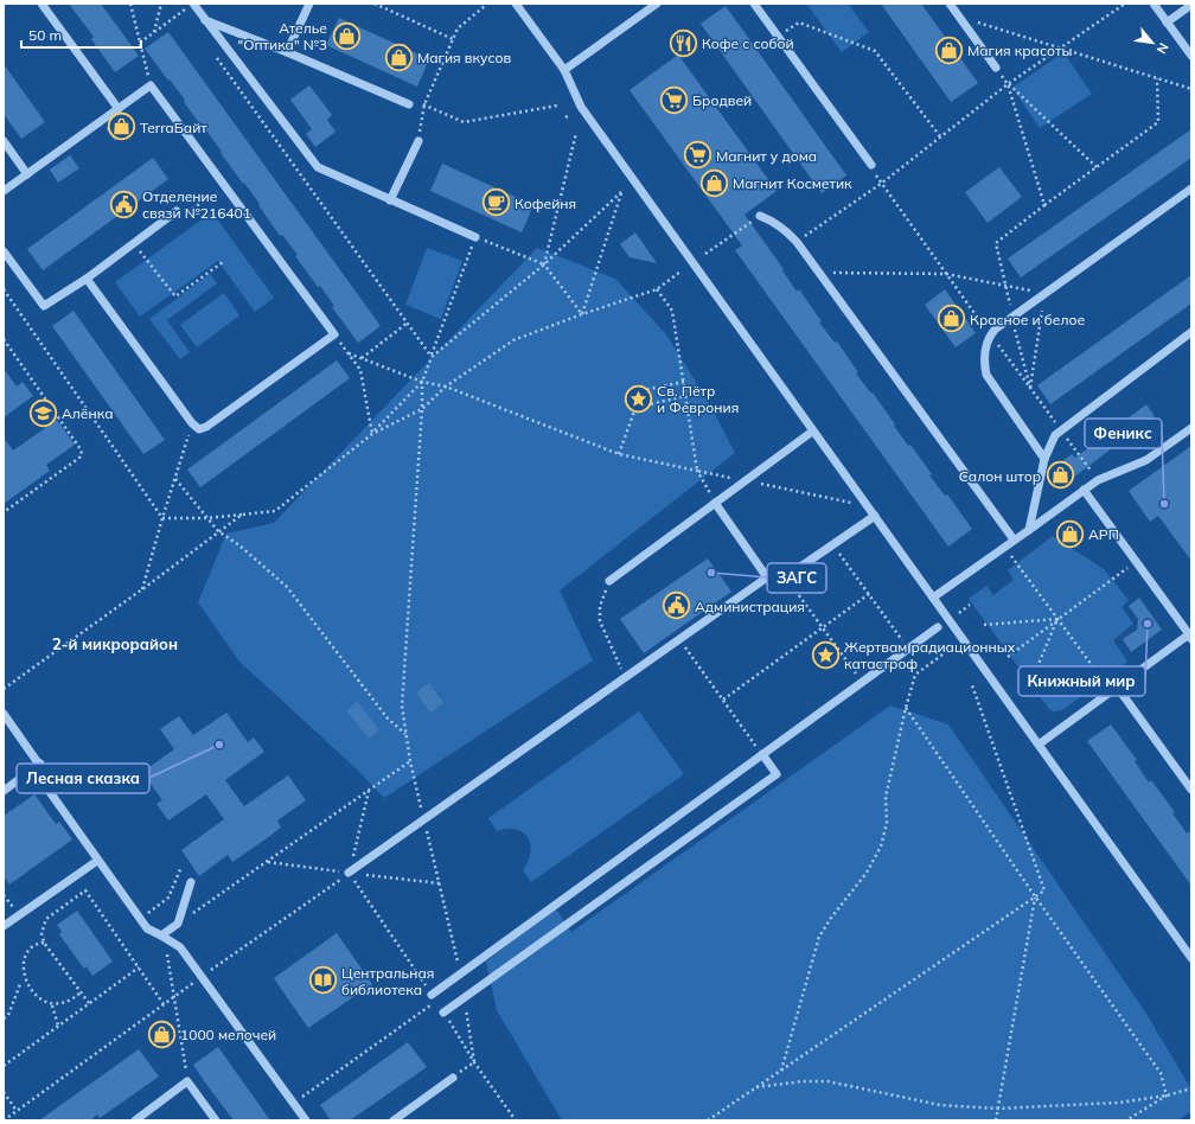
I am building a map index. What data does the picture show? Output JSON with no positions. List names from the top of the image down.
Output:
{
  "districts": ["2-й микрорайон"],
  "places": {
    "shop": [
      "Ателье \"Оптика\" №3",
      "Магия красоты",
      "Магия вкусов",
      "TerraБайт",
      "Магнит Косметик",
      "Красное и белое",
      "Салон штор",
      "АРП",
      "1000 мелочей"
    ],
    "restaurant": ["Кофе с собой"],
    "supermarket": ["Бродвей", "Магнит у дома"],
    "cafe": ["Кофейня"],
    "public building": ["Отделение связи №216401", "Администрация"],
    "place": ["Св. Пётр и Феврония", "Жертвам радиационных катастроф"],
    "school or university": ["Алёнка"],
    "other": [
      "Феникс",
      "ЗАГС",
      "Книжный мир",
      "Лесная сказка"
    ],
    "library": ["Центральная библиотека"]
  },
  "scale_bar": "50 m",
  "north": "bottom right"
}
